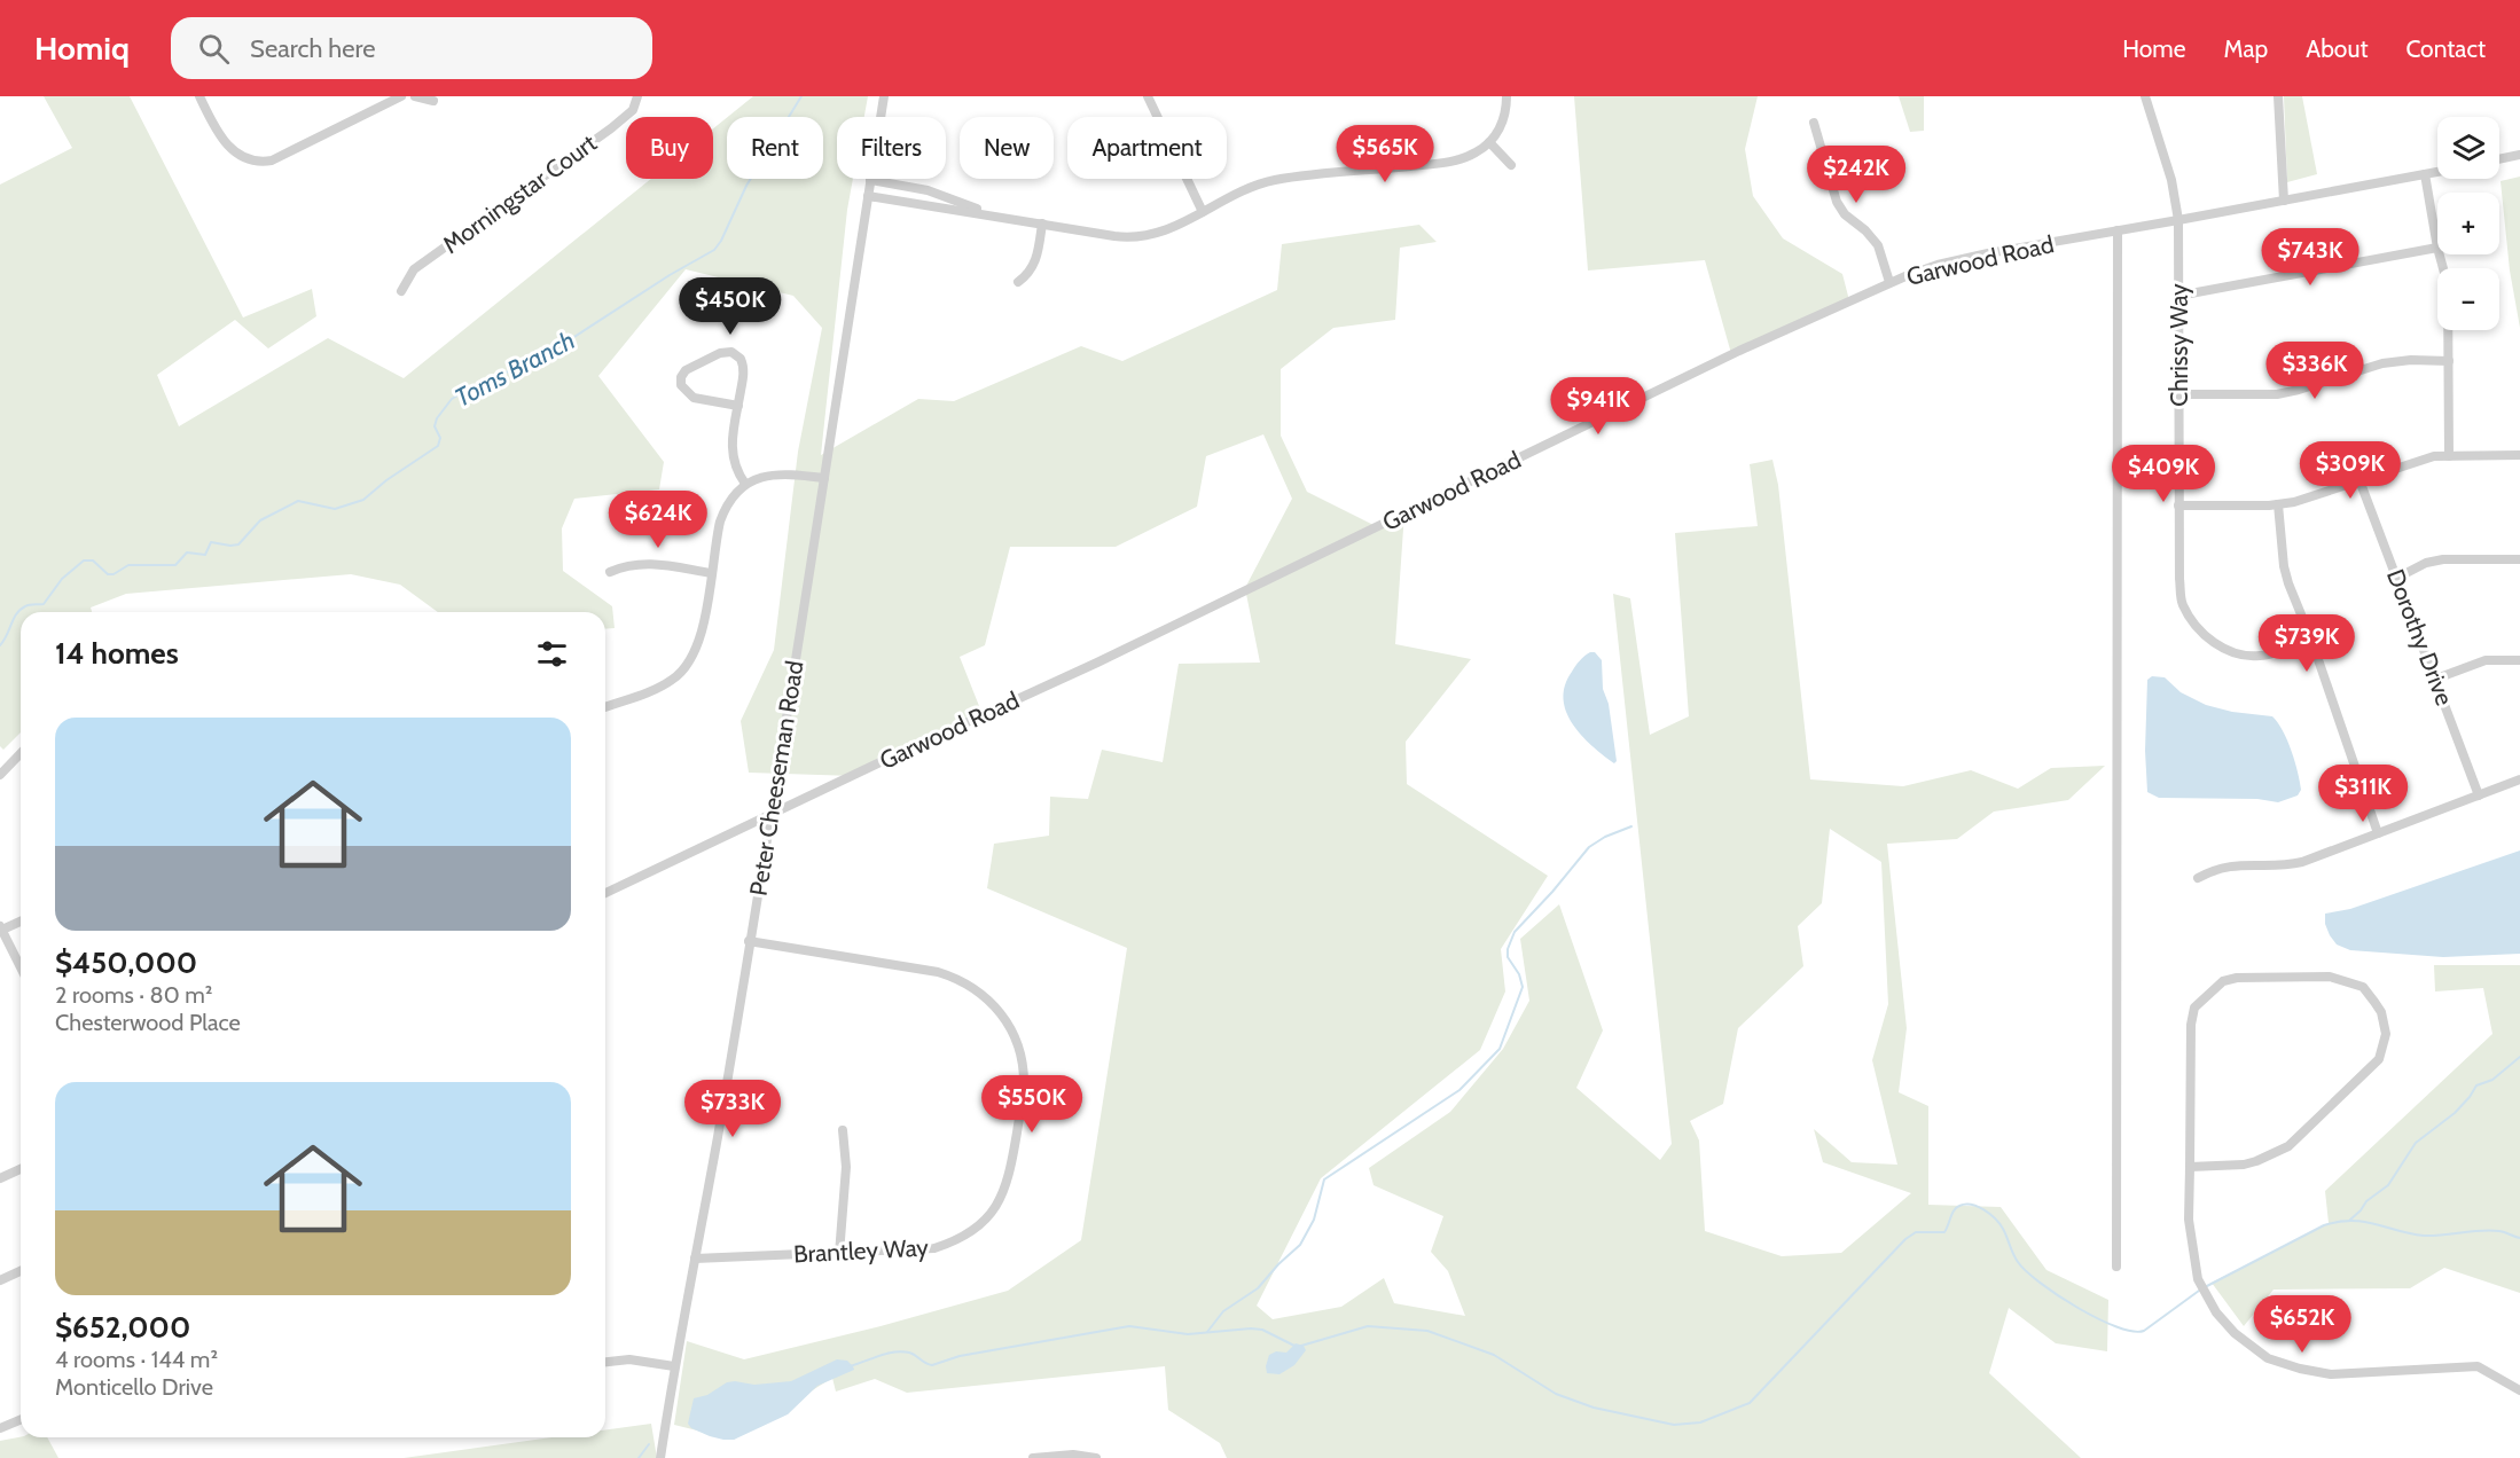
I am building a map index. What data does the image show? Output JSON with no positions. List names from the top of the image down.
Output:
{
  "streets": {
    "street": [
      "Morningstar Court",
      "Garwood Road",
      "Chrissy Way",
      "Dorothy Drive",
      "Peter Cheeseman Road",
      "Brantley Way"
    ]
  },
  "crossings": [
    ["Garwood Road", "Chrissy Way"],
    ["Garwood Road", "Peter Cheeseman Road"],
    ["Peter Cheeseman Road", "Brantley Way"]
  ],
  "water": ["Toms Branch"],
  "page": {
    "header": "Homiq",
    "search": "Search here",
    "nav": [
      "Home",
      "Map",
      "About",
      "Contact"
    ],
    "map_buttons": ["+", "−"],
    "chip": [
      "Buy",
      "Rent",
      "Filters",
      "New",
      "Apartment"
    ],
    "price": [
      "$565K",
      "$242K",
      "$743K",
      "$450K",
      "$336K",
      "$941K",
      "$309K",
      "$409K",
      "$624K",
      "$739K",
      "$311K",
      "$550K",
      "$733K",
      "$652K"
    ],
    "heading": "14 homes",
    "list": [
      {
        "name": "$450,000",
        "note": "2 rooms · 80 m² · Chesterwood Place"
      },
      {
        "name": "$652,000",
        "note": "4 rooms · 144 m² · Monticello Drive"
      }
    ]
  }
}
